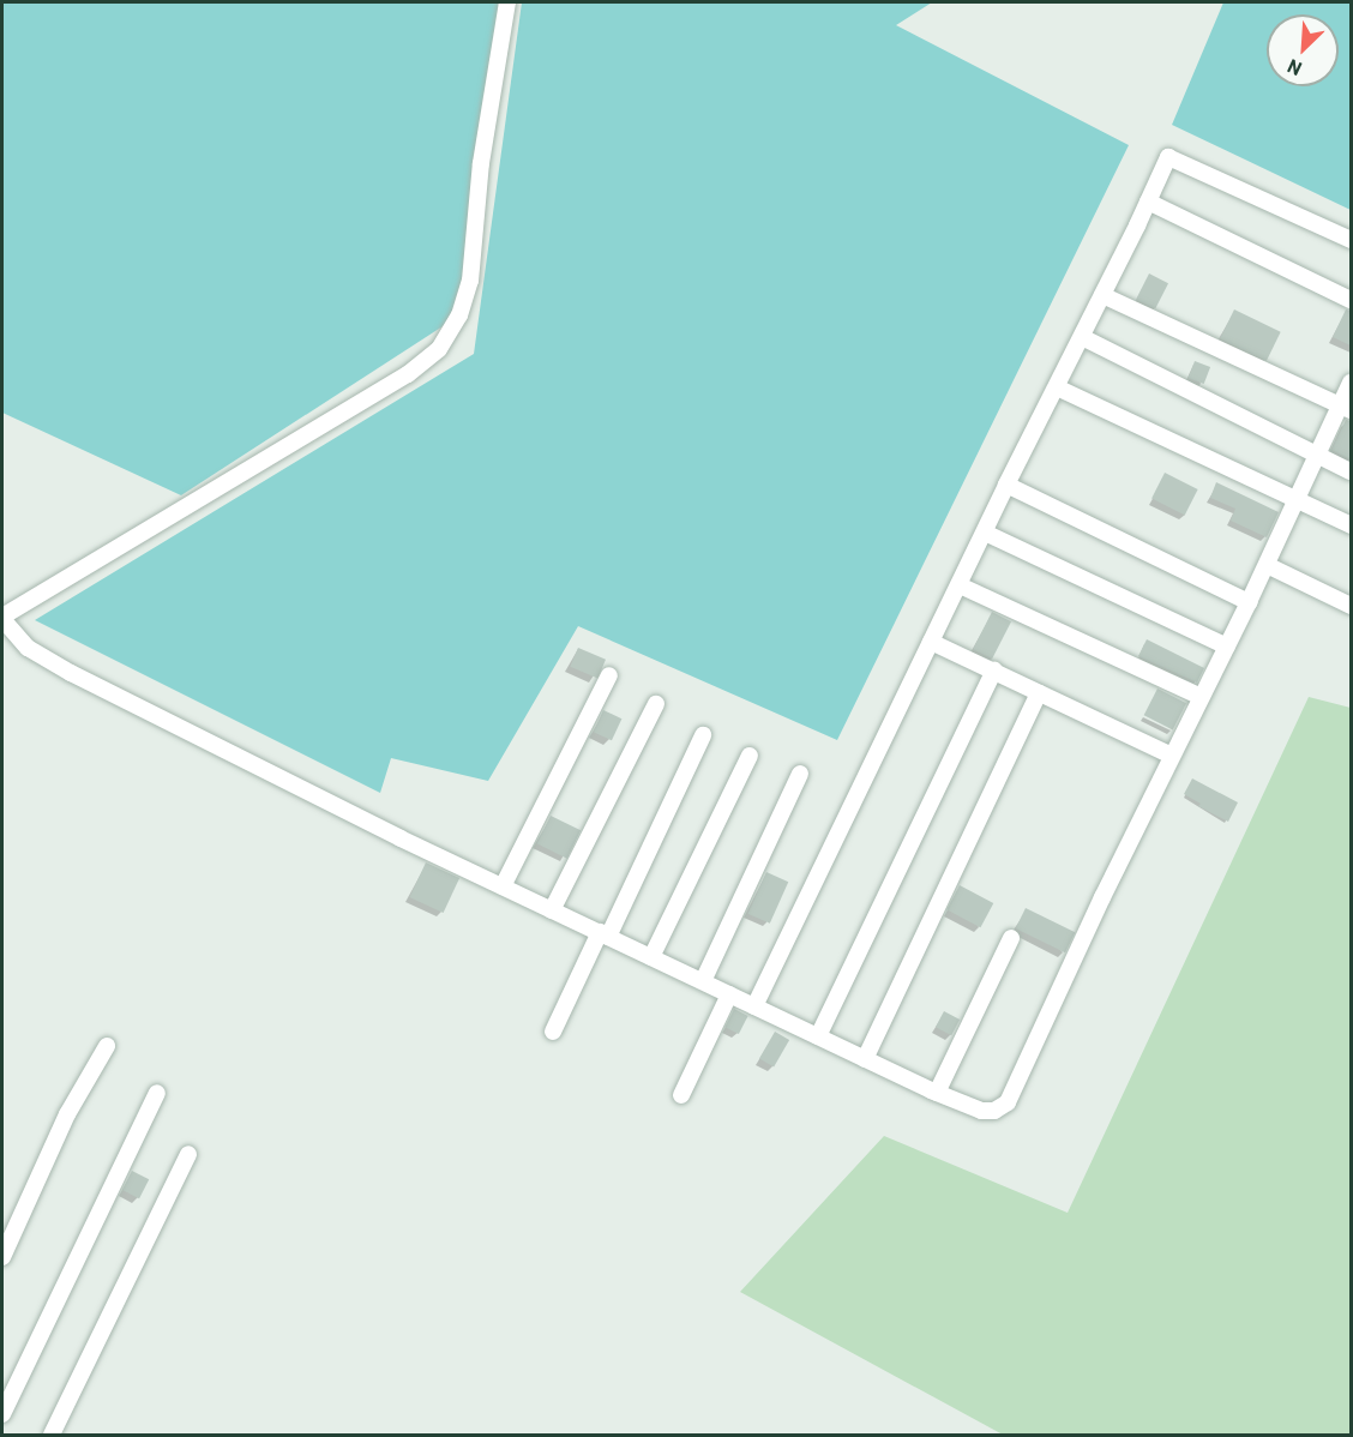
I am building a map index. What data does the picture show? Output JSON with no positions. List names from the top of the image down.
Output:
{
  "north": "bottom left"
}
